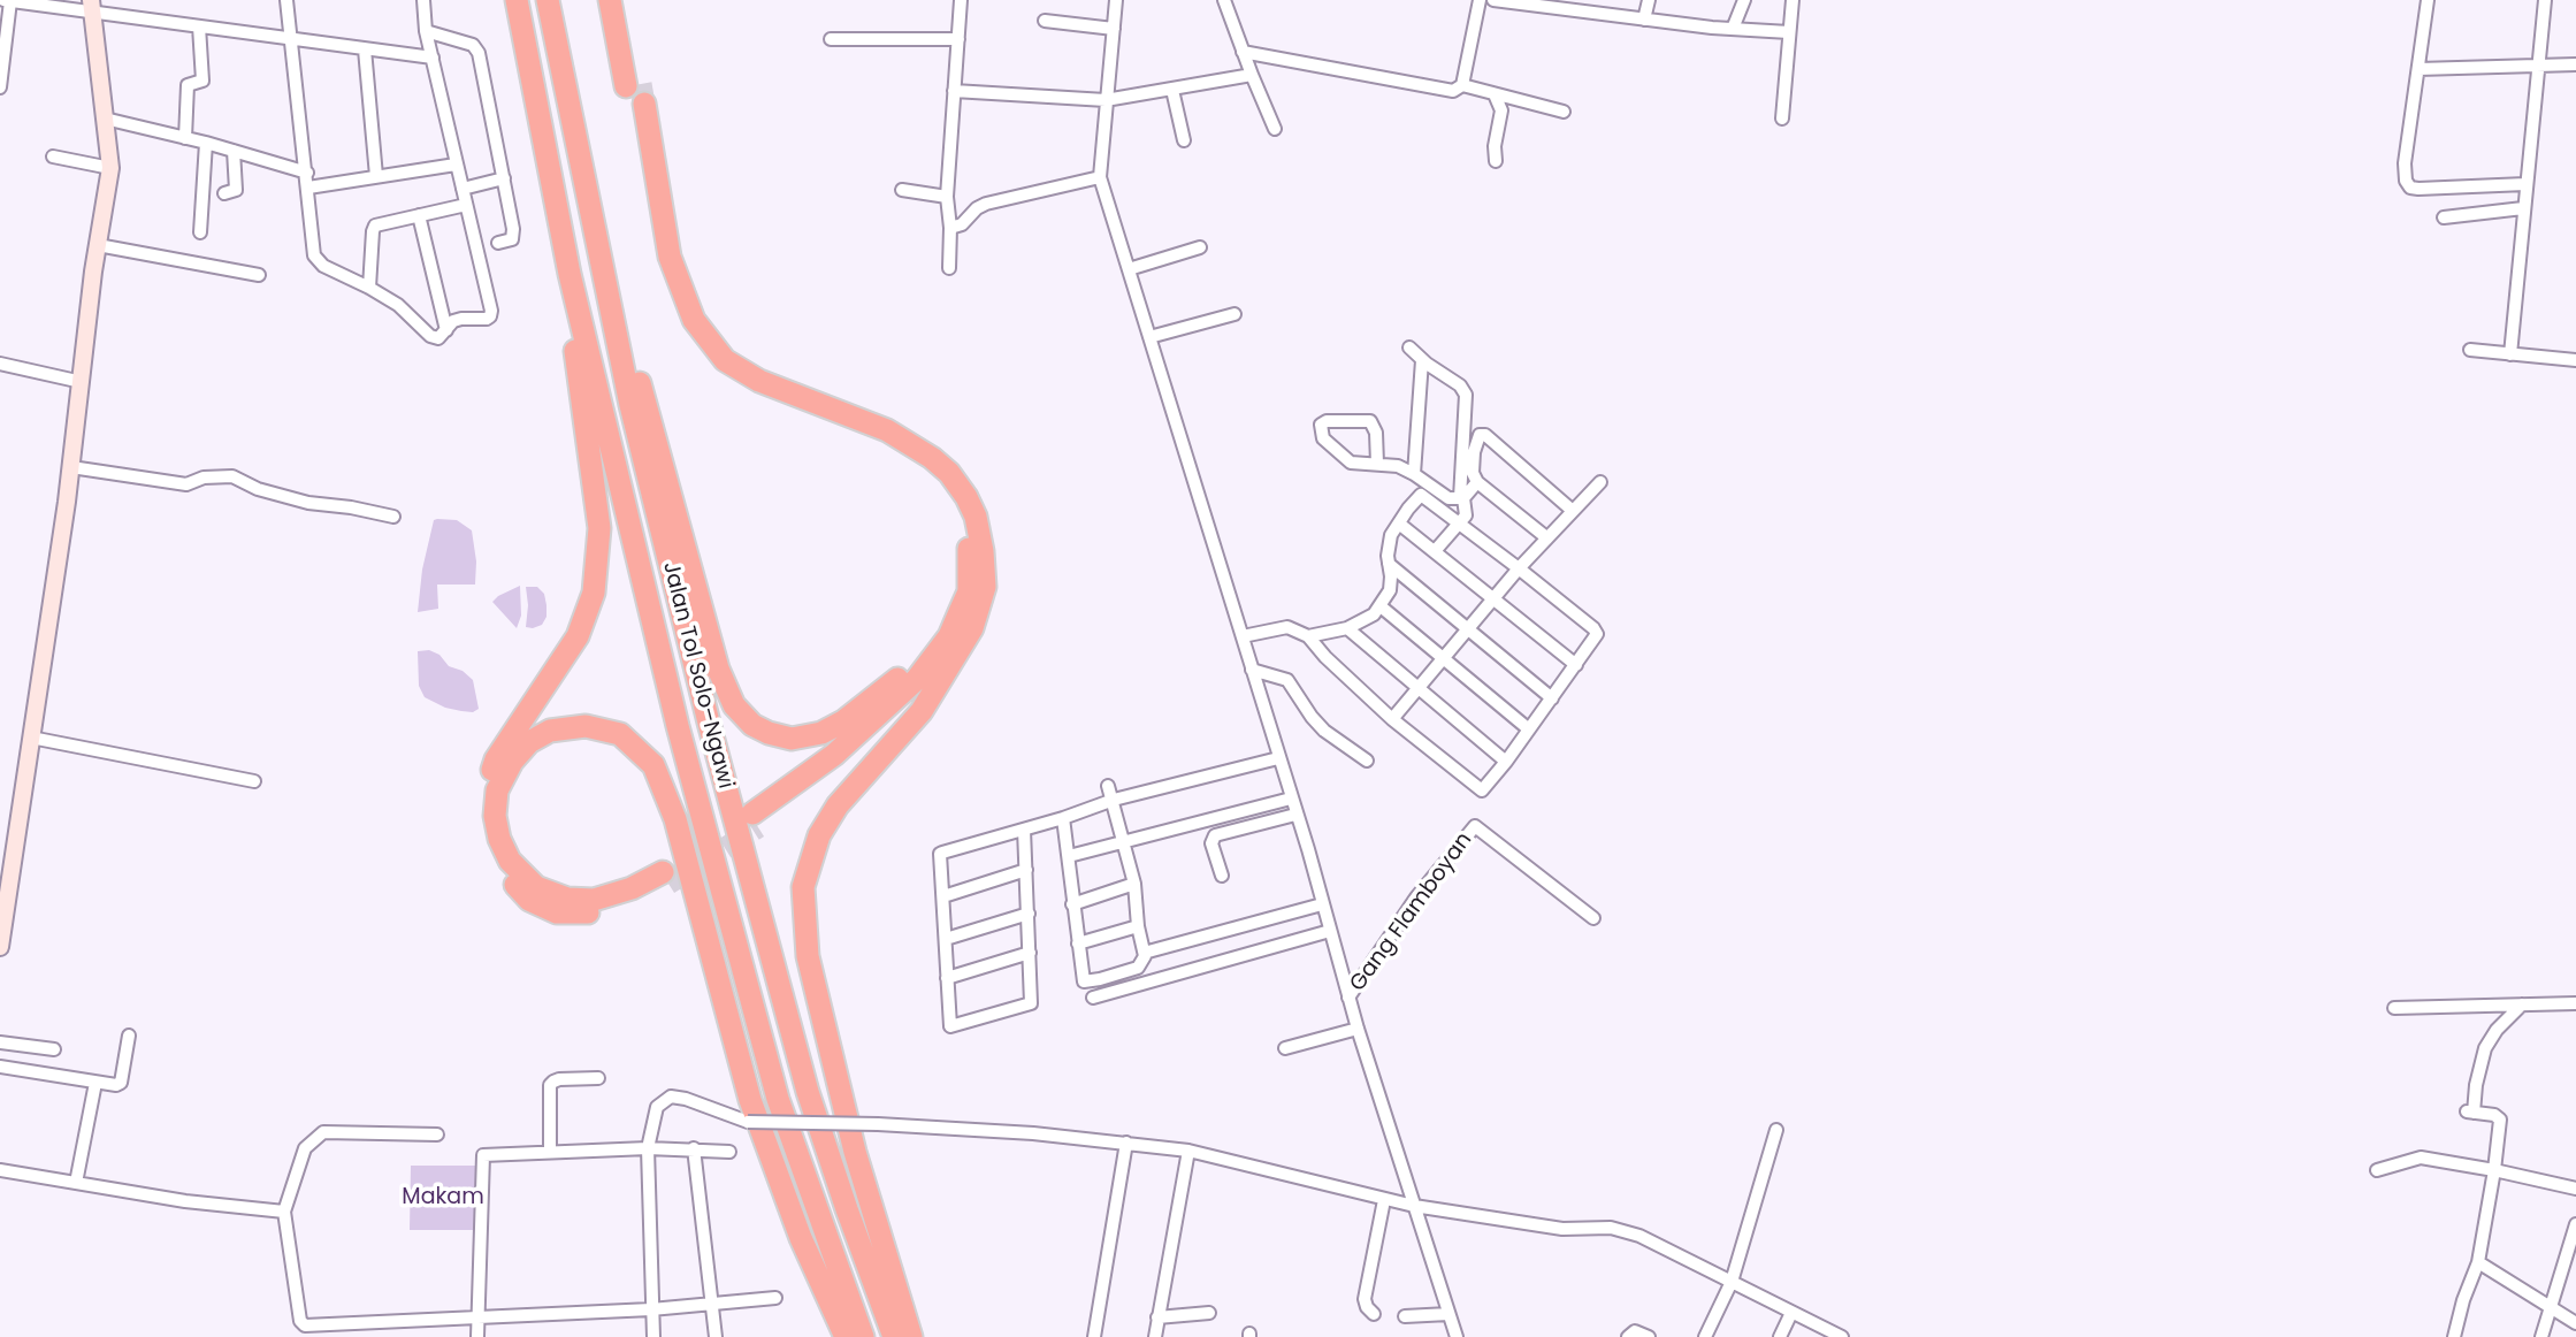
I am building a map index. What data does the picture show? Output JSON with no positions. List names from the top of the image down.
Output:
{
  "streets": {
    "highway": ["Jalan Tol Solo–Ngawi"],
    "street": ["Gang Flamboyan"]
  },
  "parks": ["Makam"]
}
